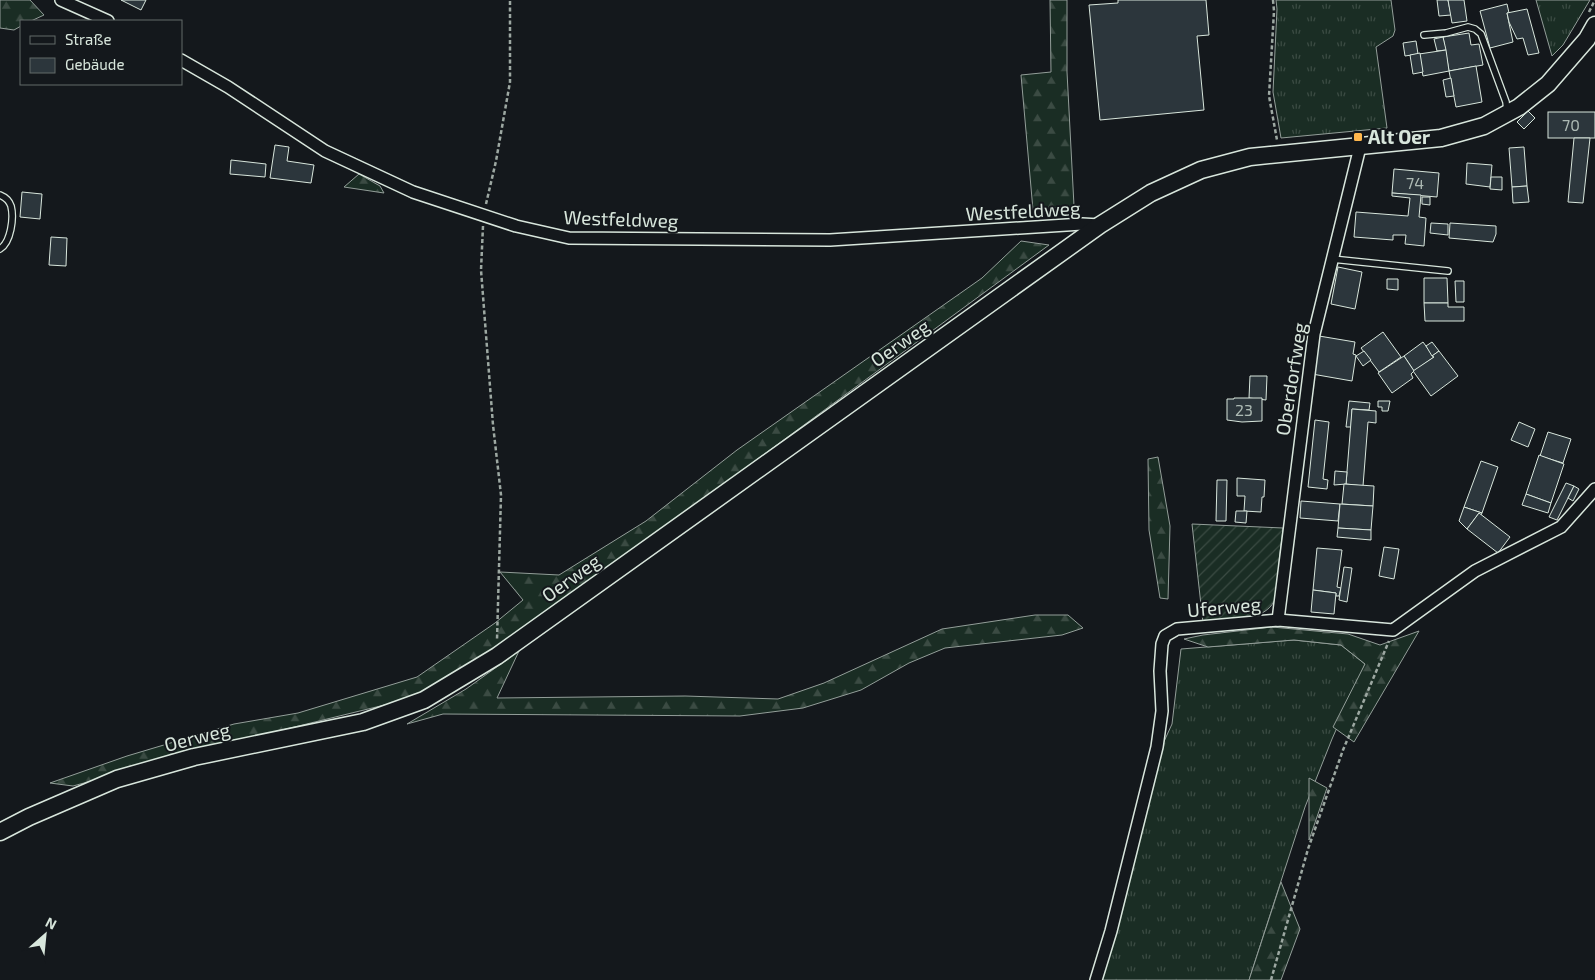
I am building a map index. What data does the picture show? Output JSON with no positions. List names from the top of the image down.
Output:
{
  "streets": {
    "street": [
      "Westfeldweg",
      "Oerweg",
      "Oberdorfweg",
      "Uferweg"
    ]
  },
  "crossings": [
    ["Westfeldweg", "Oerweg"],
    ["Oerweg", "Oberdorfweg"],
    ["Oberdorfweg", "Uferweg"]
  ],
  "places": {
    "transit": ["Alt Oer"]
  },
  "house_numbers": ["70", "74", "23"],
  "legend": ["Straße", "Gebäude"],
  "north": "top right"
}
